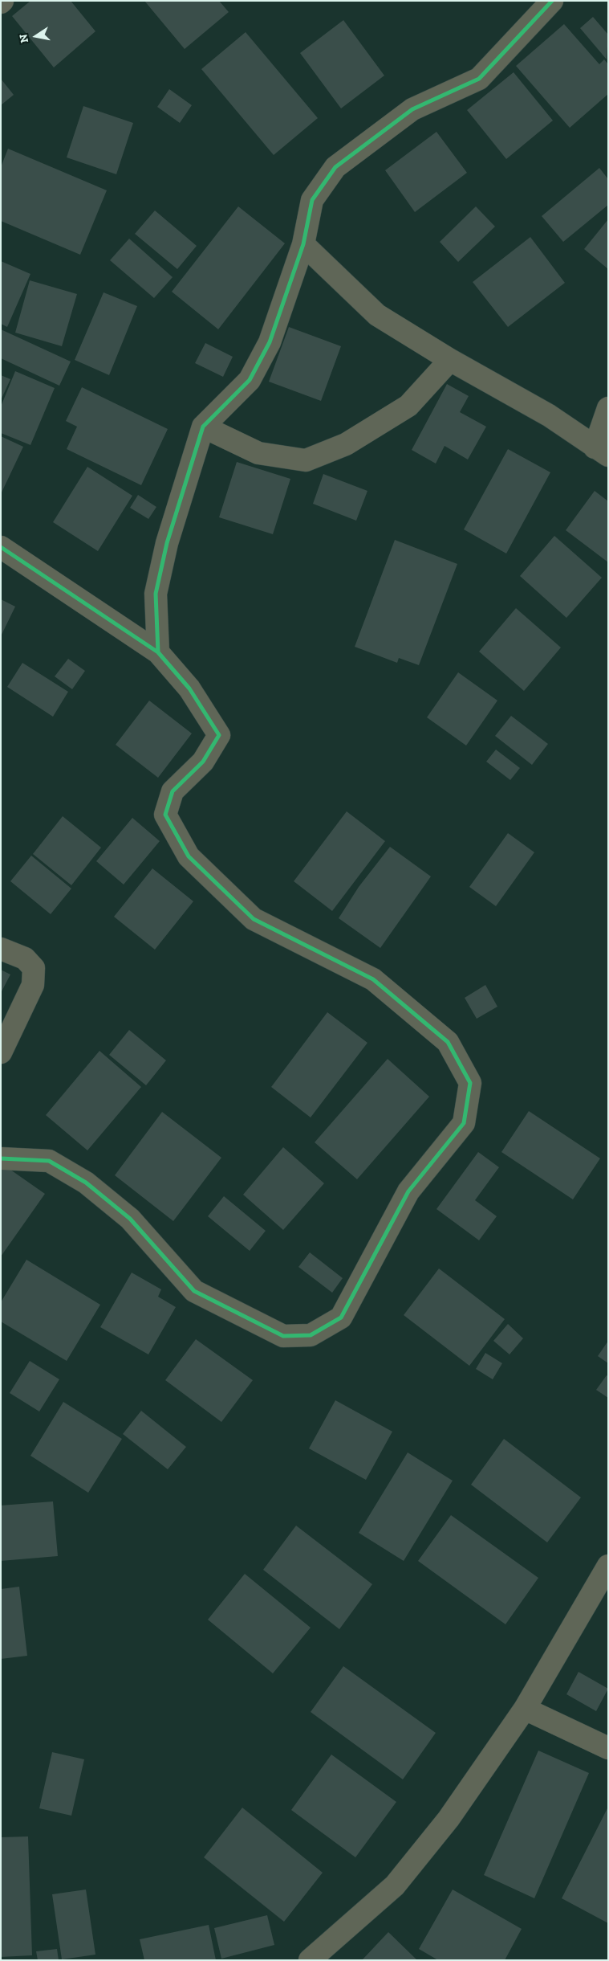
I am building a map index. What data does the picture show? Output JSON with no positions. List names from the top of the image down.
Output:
{
  "north": "left"
}
